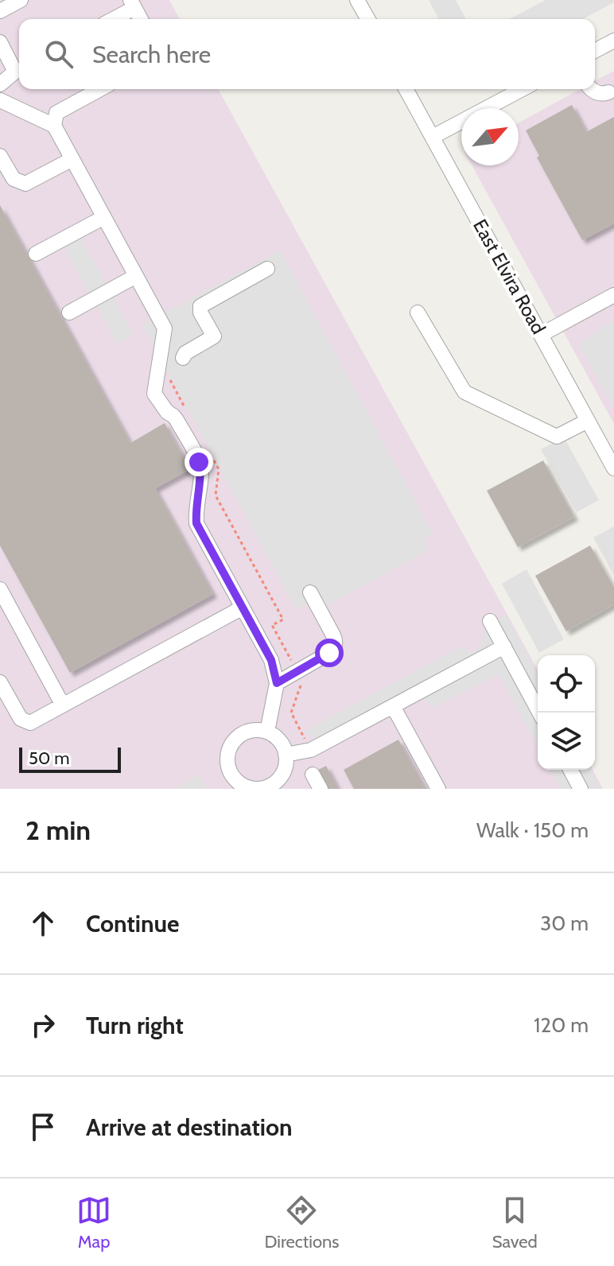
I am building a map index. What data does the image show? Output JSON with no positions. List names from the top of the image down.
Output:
{
  "streets": {
    "street": ["East Elvira Road"]
  },
  "scale_bar": "50 m",
  "north": "top right",
  "page": {
    "search": "Search here",
    "scale": "50 m",
    "heading": ["2 min", "Walk · 150 m"],
    "list": [
      ["Continue", "30 m"],
      ["Turn right", "120 m"],
      "Arrive at destination"
    ],
    "nav": ["Map", "Directions", "Saved"]
  }
}
